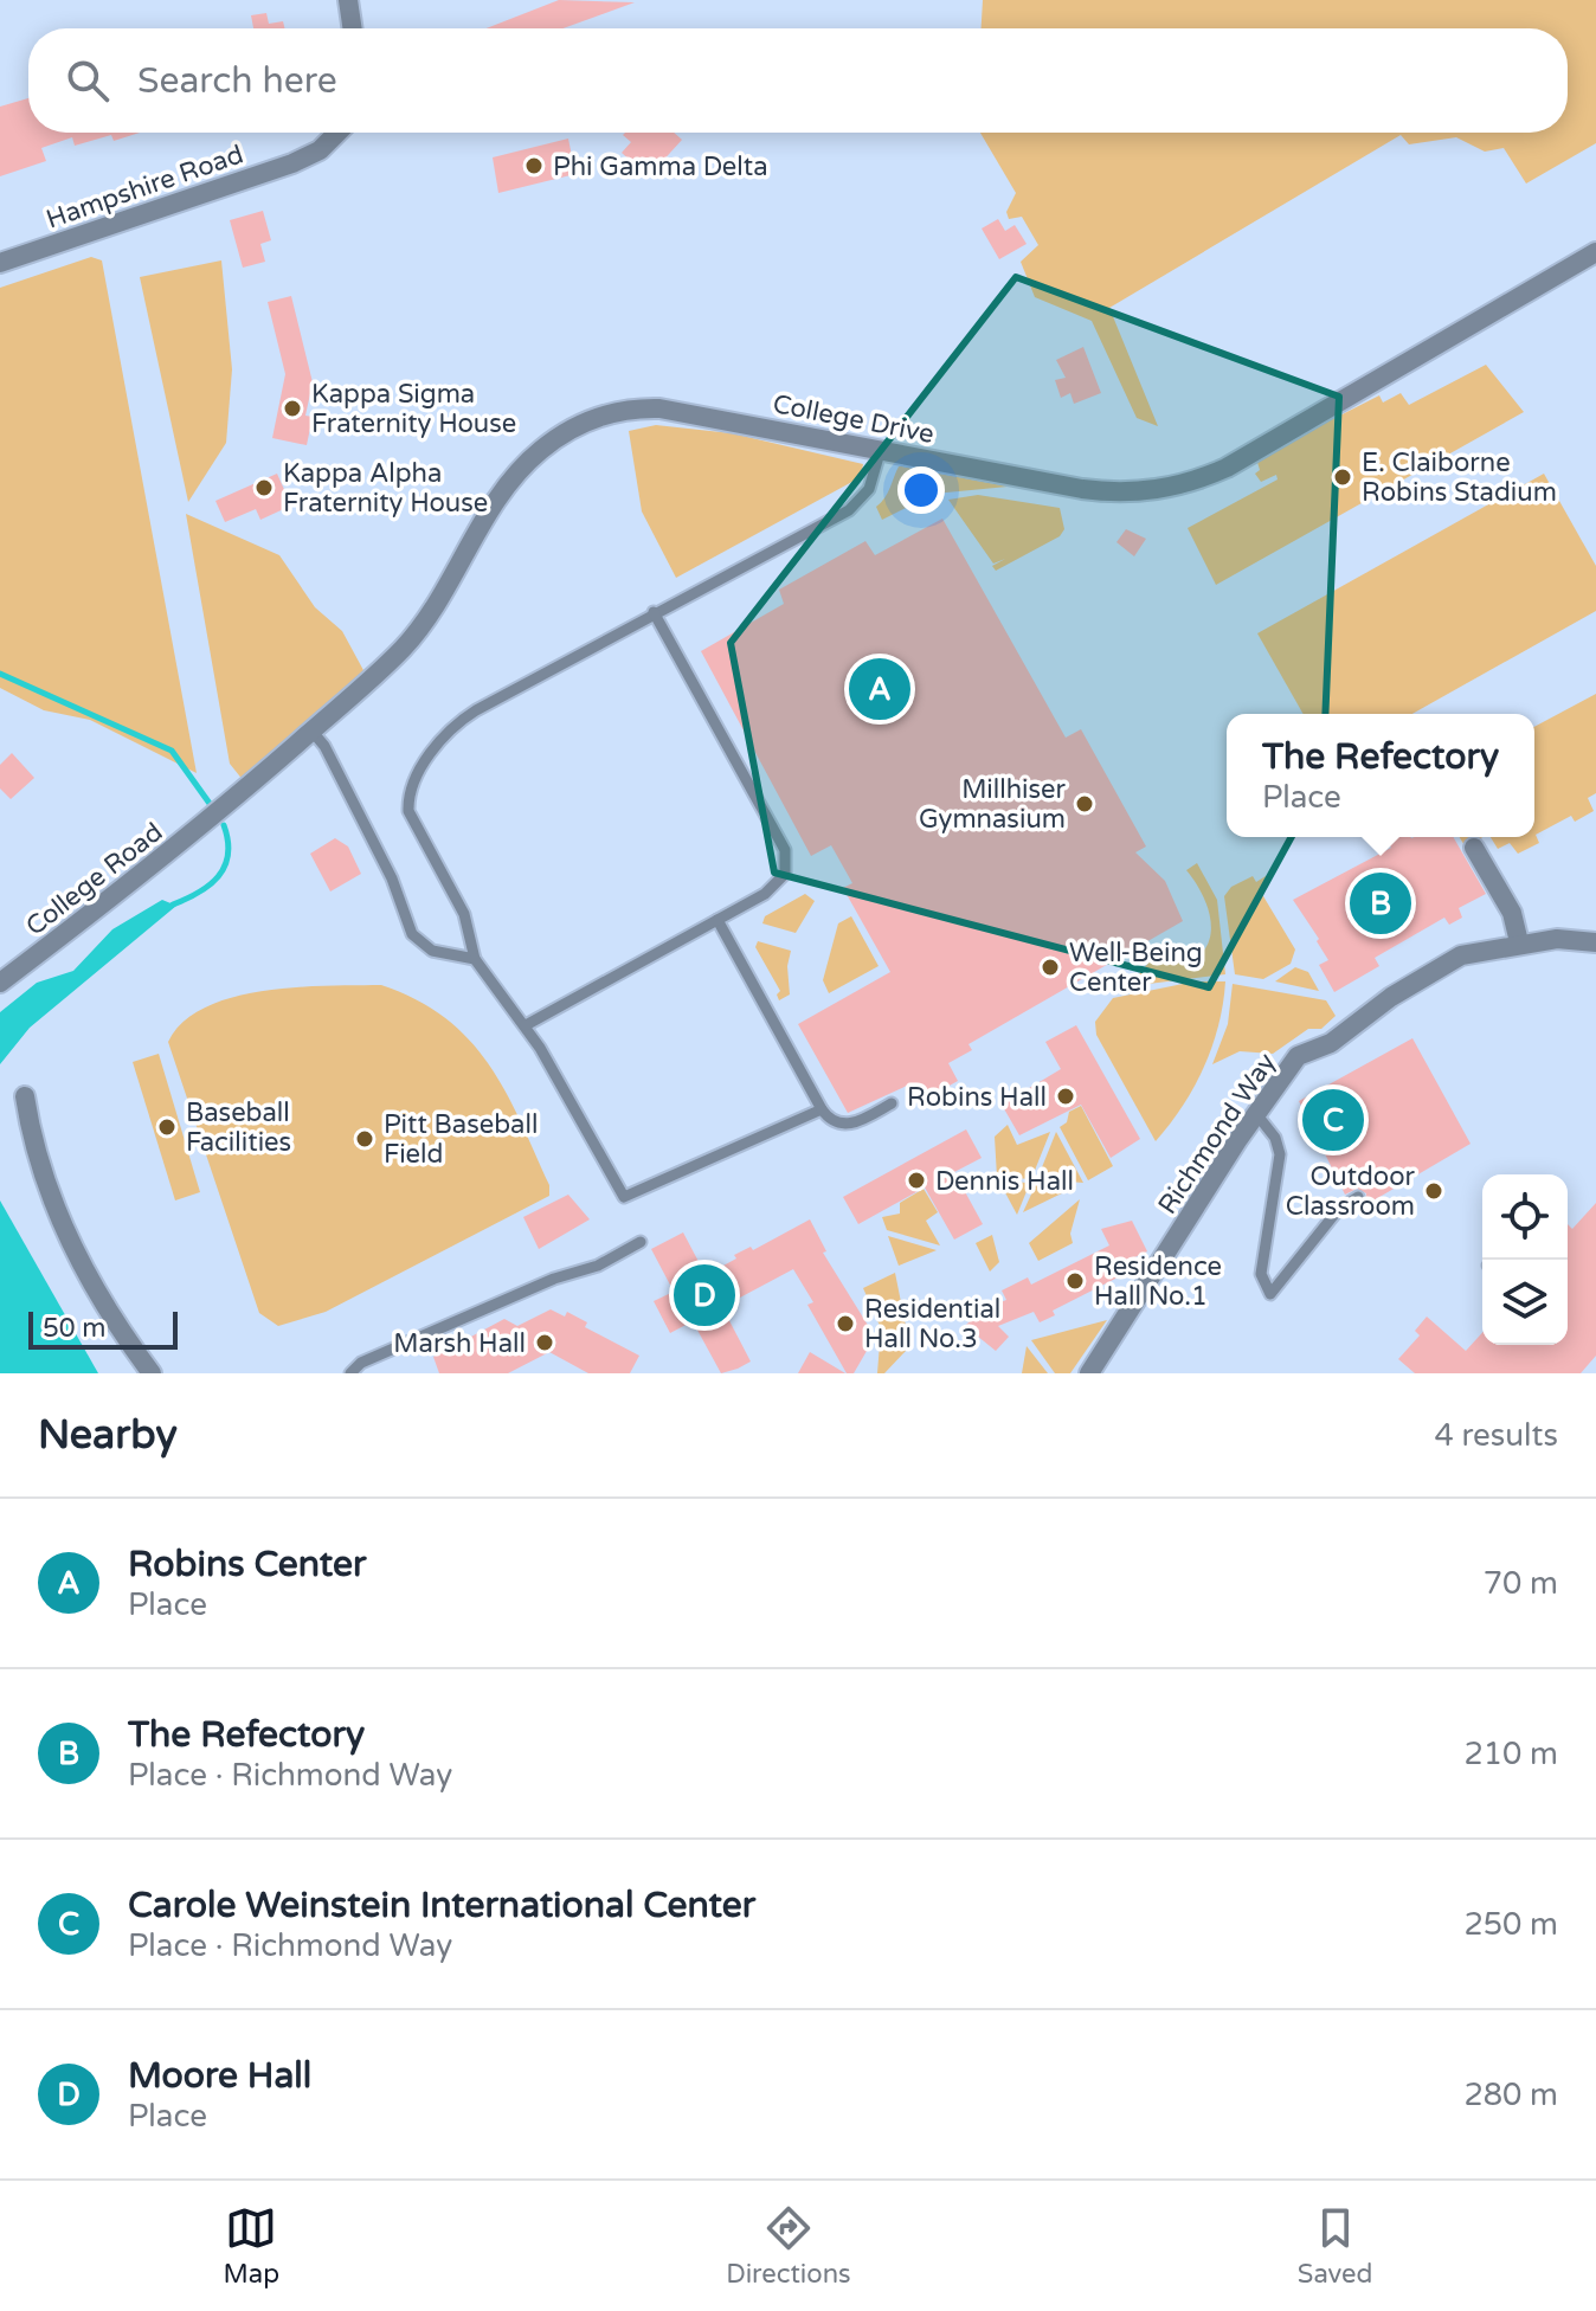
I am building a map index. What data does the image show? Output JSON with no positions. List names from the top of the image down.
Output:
{
  "streets": {
    "street": [
      "Hampshire Road",
      "College Drive",
      "College Road",
      "Richmond Way"
    ]
  },
  "crossings": [
    ["College Drive", "College Road"]
  ],
  "places": [
    "Phi Gamma Delta",
    "Kappa Sigma Fraternity House",
    "E. Claiborne Robins Stadium",
    "Kappa Alpha Fraternity House",
    "Millhiser Gymnasium",
    "Well-Being Center",
    "Robins Hall",
    "Baseball Facilities",
    "Pitt Baseball Field",
    "Dennis Hall",
    "Outdoor Classroom",
    "Residence Hall No.1",
    "Residential Hall No.3",
    "Marsh Hall"
  ],
  "scale_bar": "50 m",
  "page": {
    "search": "Search here",
    "pins": [
      "A",
      "B",
      "C",
      "D"
    ],
    "popup": ["The Refectory", "Place"],
    "scale": "50 m",
    "heading": ["Nearby", "4 results"],
    "list": [
      {
        "mark": "A",
        "name": "Robins Center",
        "note": "Place",
        "value": "70 m"
      },
      {
        "mark": "B",
        "name": "The Refectory",
        "note": "Place · Richmond Way",
        "value": "210 m"
      },
      {
        "mark": "C",
        "name": "Carole Weinstein International Center",
        "note": "Place · Richmond Way",
        "value": "250 m"
      },
      {
        "mark": "D",
        "name": "Moore Hall",
        "note": "Place",
        "value": "280 m"
      }
    ],
    "nav": ["Map", "Directions", "Saved"]
  }
}
